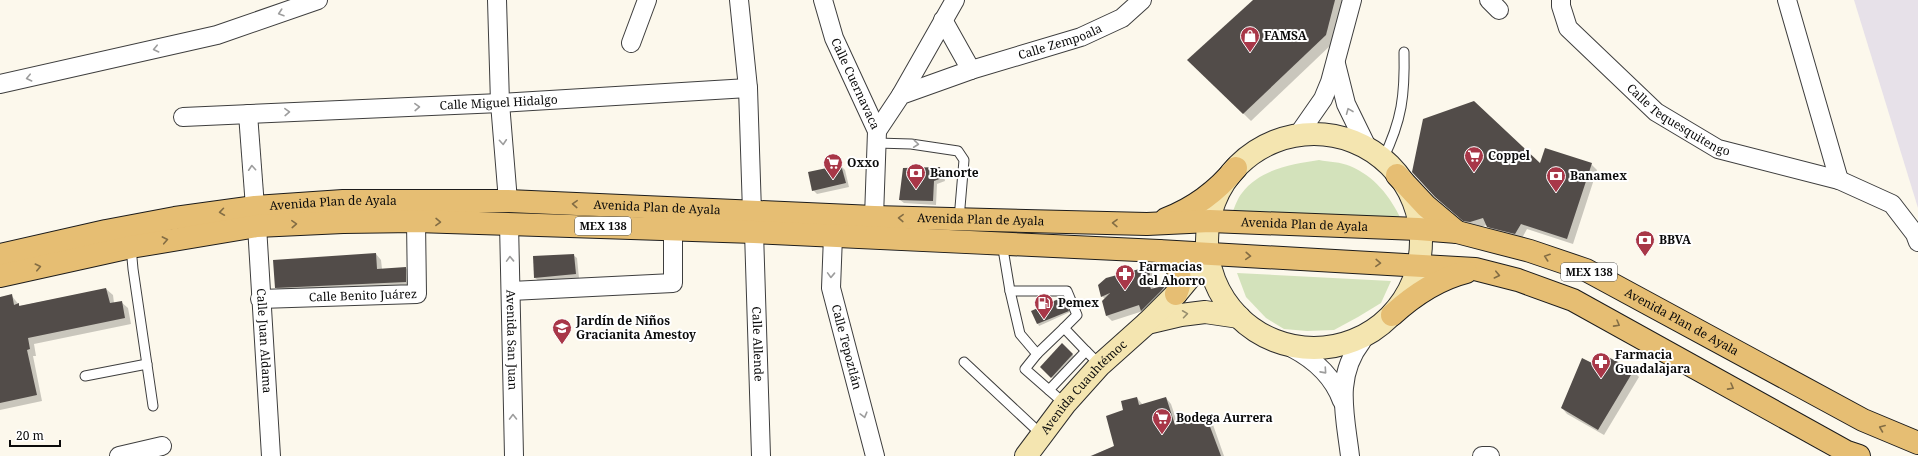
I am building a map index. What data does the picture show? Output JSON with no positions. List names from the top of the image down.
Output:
{
  "streets": {
    "main road": ["Avenida Plan de Ayala", "MEX 138", "Avenida Cuauhtémoc"],
    "street": [
      "Calle Zempoala",
      "Calle Cuernavaca",
      "Calle Miguel Hidalgo",
      "Calle Tequesquitengo",
      "Calle Benito Juárez",
      "Avenida San Juan",
      "Calle Juan Aldama",
      "Calle Allende",
      "Calle Tepoztlán"
    ]
  },
  "crossings": [
    ["Calle Cuernavaca", "Avenida Plan de Ayala"],
    ["Calle Miguel Hidalgo", "Calle Juan Aldama"],
    ["Calle Miguel Hidalgo", "Calle Allende"],
    ["Avenida Plan de Ayala", "Calle Benito Juárez"],
    ["Avenida Plan de Ayala", "Avenida San Juan"],
    ["Avenida Plan de Ayala", "Calle Juan Aldama"],
    ["Avenida Plan de Ayala", "Calle Allende"],
    ["Avenida Plan de Ayala", "Calle Tepoztlán"],
    ["Avenida Plan de Ayala", "Avenida Cuauhtémoc"],
    ["Calle Benito Juárez", "Calle Juan Aldama"]
  ],
  "one_way": ["Avenida San Juan", "Calle Tepoztlán"],
  "places": {
    "shop": ["FAMSA"],
    "supermarket": ["Coppel", "Oxxo", "Bodega Aurrera"],
    "bank": ["Banorte", "Banamex", "BBVA"],
    "pharmacy": ["Farmacias del Ahorro", "Farmacia Guadalajara"],
    "fuel station": ["Pemex"],
    "school or university": ["Jardín de Niños Gracianita Amestoy"]
  },
  "scale_bar": "20 m"
}
